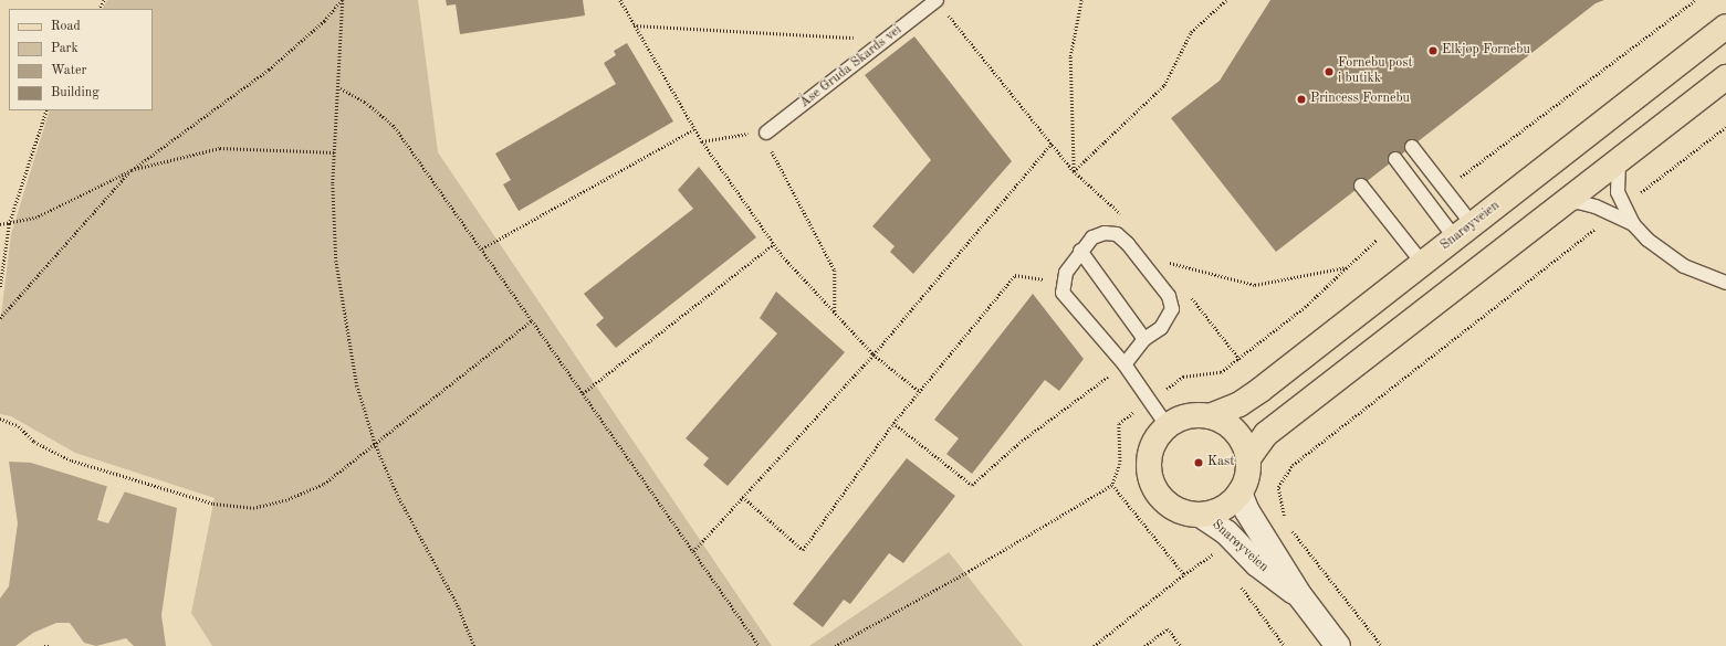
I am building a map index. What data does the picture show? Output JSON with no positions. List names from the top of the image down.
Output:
{
  "streets": {
    "main road": ["Snarøyveien"],
    "lane": ["Åse Gruda Skards vei"]
  },
  "places": [
    "Elkjøp Fornebu",
    "Fornebu post i butikk",
    "Princess Fornebu",
    "Kast"
  ],
  "legend": [
    "Road",
    "Park",
    "Water",
    "Building"
  ]
}
